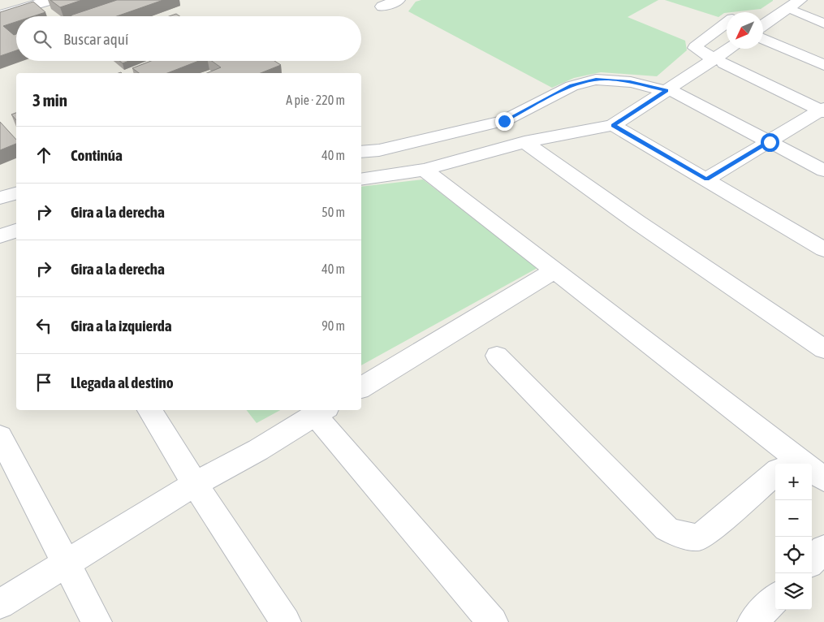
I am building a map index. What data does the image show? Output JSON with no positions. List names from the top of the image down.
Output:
{
  "north": "bottom left",
  "page": {
    "search": "Buscar aquí",
    "heading": ["3 min", "A pie · 220 m"],
    "list": [
      ["Continúa", "40 m"],
      ["Gira a la derecha", "50 m"],
      ["Gira a la derecha", "40 m"],
      ["Gira a la izquierda", "90 m"],
      "Llegada al destino"
    ],
    "map_buttons": ["+", "−"]
  }
}
